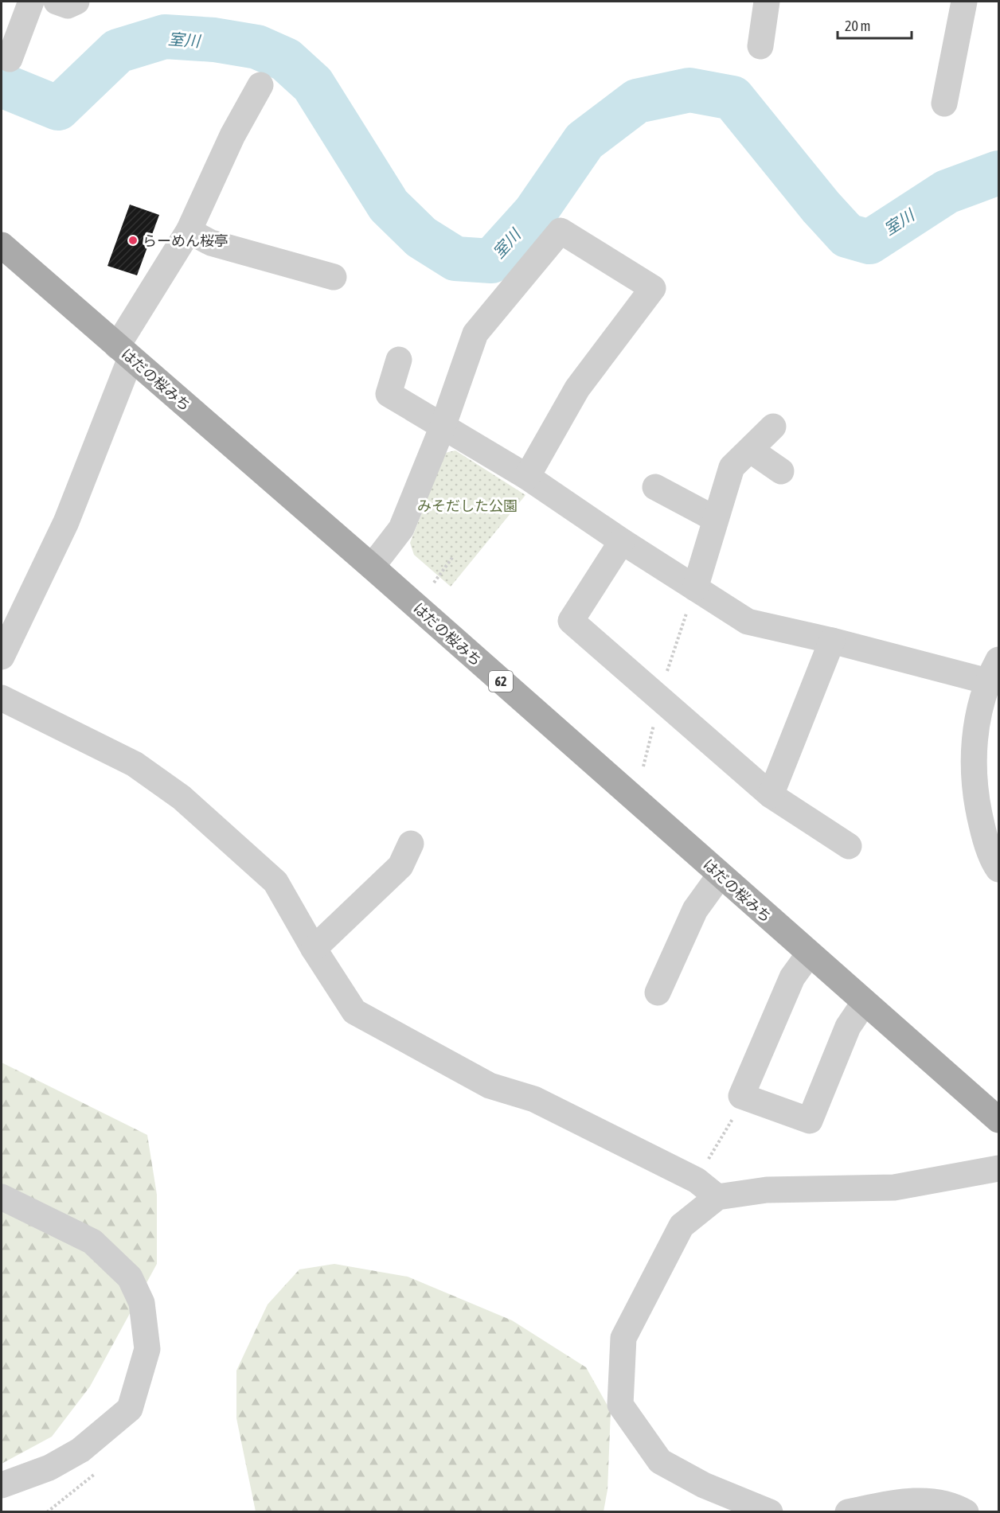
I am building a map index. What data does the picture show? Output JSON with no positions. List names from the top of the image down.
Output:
{
  "streets": {
    "main road": ["はだの桜みち", "62"]
  },
  "water": ["室川"],
  "parks": ["みそだした公園"],
  "places": ["らーめん桜亭"],
  "scale_bar": "20 m"
}
